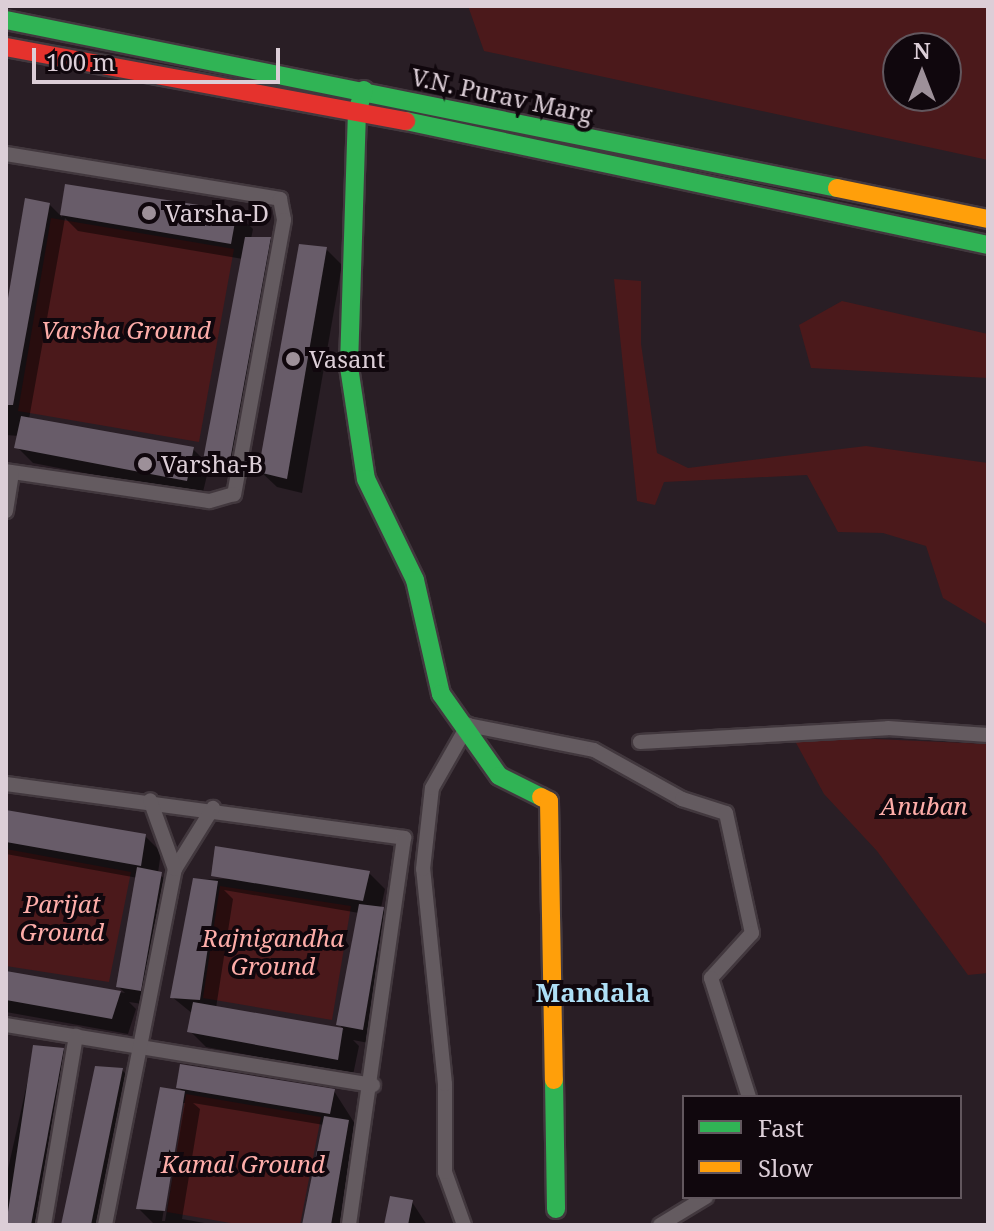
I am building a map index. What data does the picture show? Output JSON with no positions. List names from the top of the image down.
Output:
{
  "streets": {
    "street": ["V.N. Purav Marg"]
  },
  "districts": ["Mandala"],
  "parks": [
    "Varsha Ground",
    "Anuban",
    "Parijat Ground",
    "Rajnigandha Ground",
    "Kamal Ground"
  ],
  "places": ["Varsha-D", "Vasant", "Varsha-B"],
  "legend": ["Fast", "Slow"],
  "scale_bar": "100 m",
  "north": "top"
}
